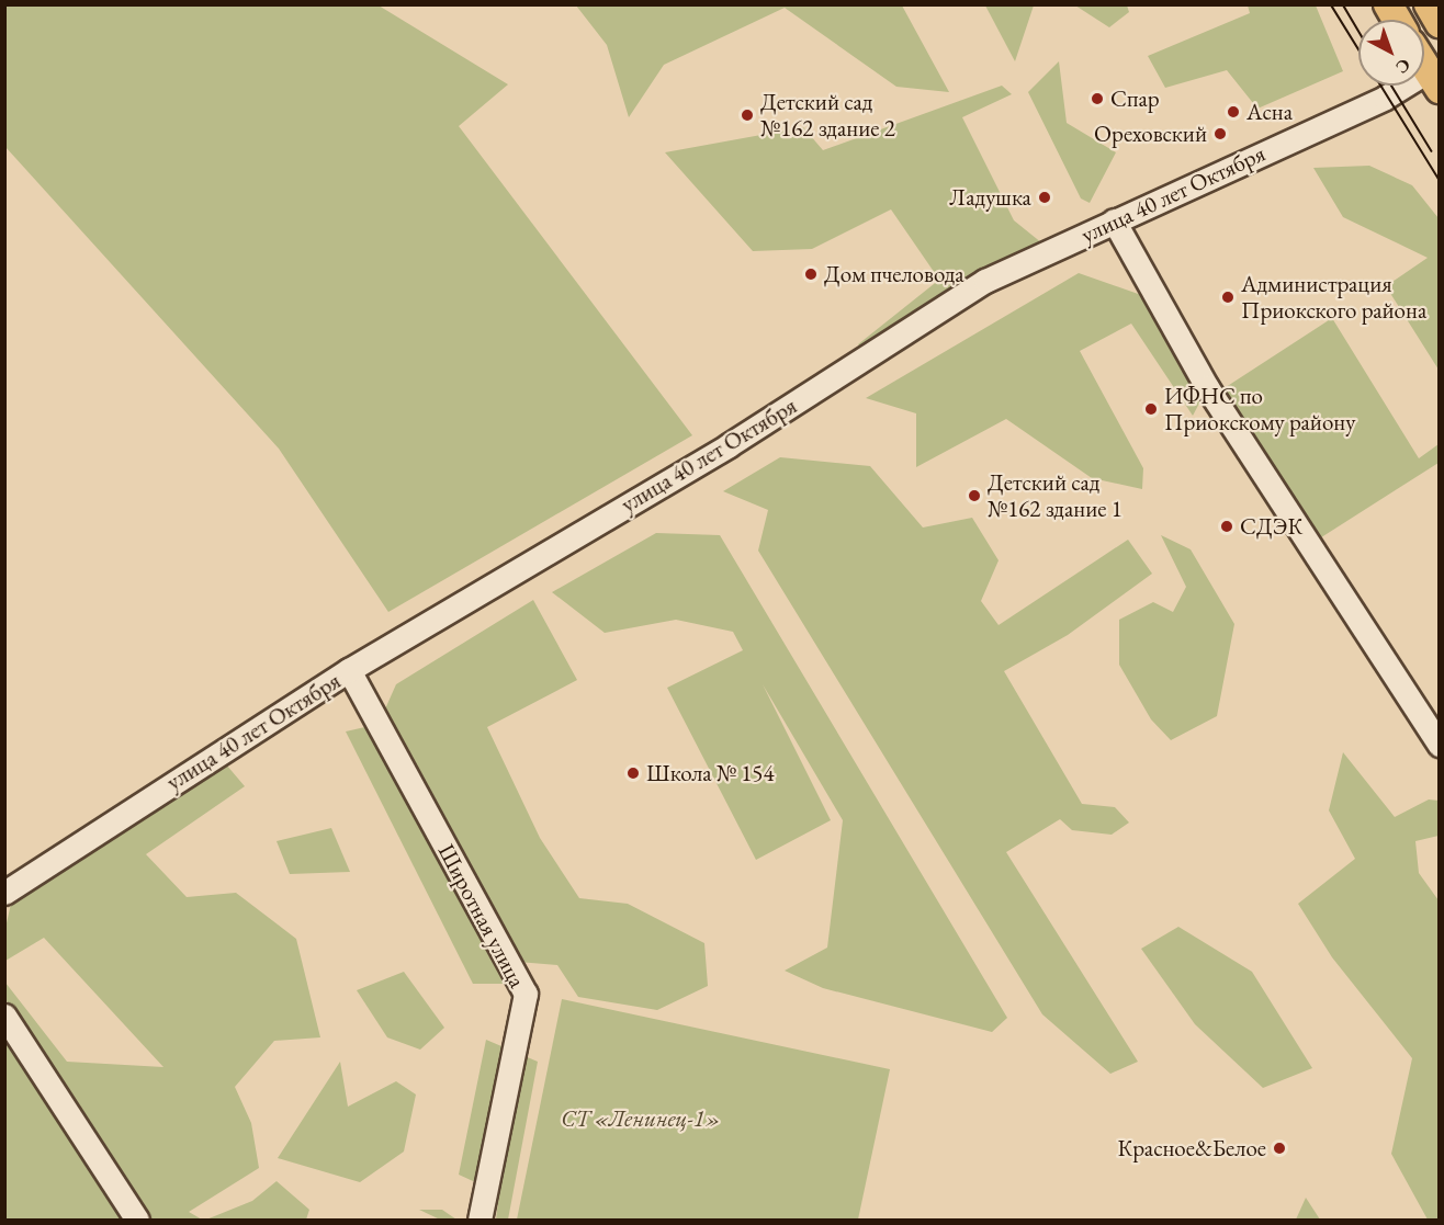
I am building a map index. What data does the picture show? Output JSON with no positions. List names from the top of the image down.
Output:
{
  "streets": {
    "street": ["улица 40 лет Октября", "Широтная улица"]
  },
  "crossings": [
    ["улица 40 лет Октября", "Широтная улица"]
  ],
  "parks": ["СТ «Ленинец-1»"],
  "places": [
    "Спар",
    "Асна",
    "Детский сад №162 здание 2",
    "Ореховский",
    "Ладушка",
    "Дом пчеловода",
    "Администрация Приокского района",
    "ИФНС по Приокскому району",
    "Детский сад №162 здание 1",
    "СДЭК",
    "Школа № 154",
    "Красное&Белое"
  ],
  "north": "bottom right"
}
